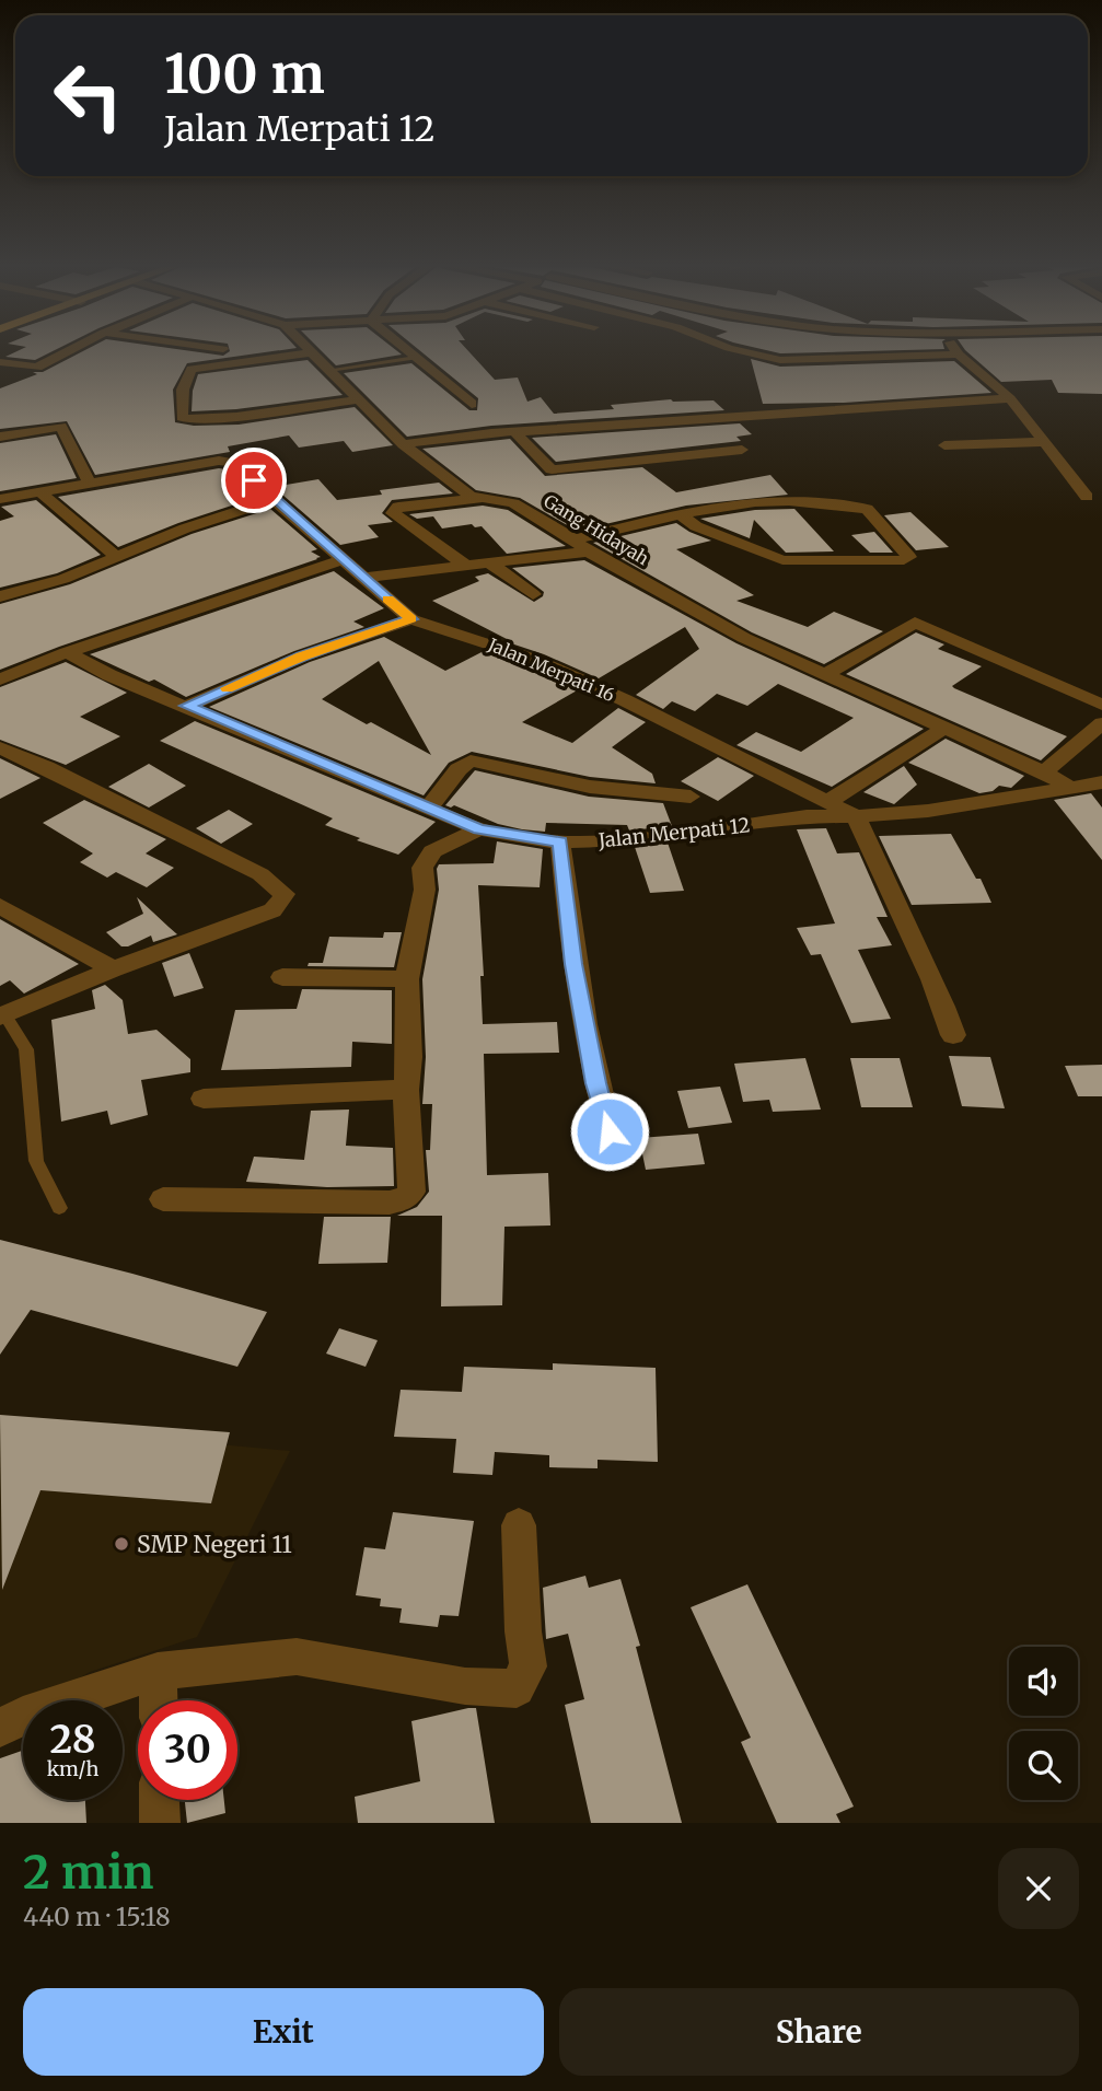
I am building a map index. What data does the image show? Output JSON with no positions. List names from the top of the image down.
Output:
{
  "streets": {
    "street": ["Gang Hidayah", "Jalan Merpati 16", "Jalan Merpati 12"]
  },
  "crossings": [
    ["Gang Hidayah", "Jalan Merpati 12"],
    ["Jalan Merpati 16", "Jalan Merpati 12"]
  ],
  "places": ["SMP Negeri 11"],
  "page": {
    "turn": ["100 m", "Jalan Merpati 12"],
    "speed": "28 km/h",
    "limit": "30",
    "heading": ["2 min", "440 m · 15:18"],
    "buttons": ["Exit", "Share"]
  }
}
